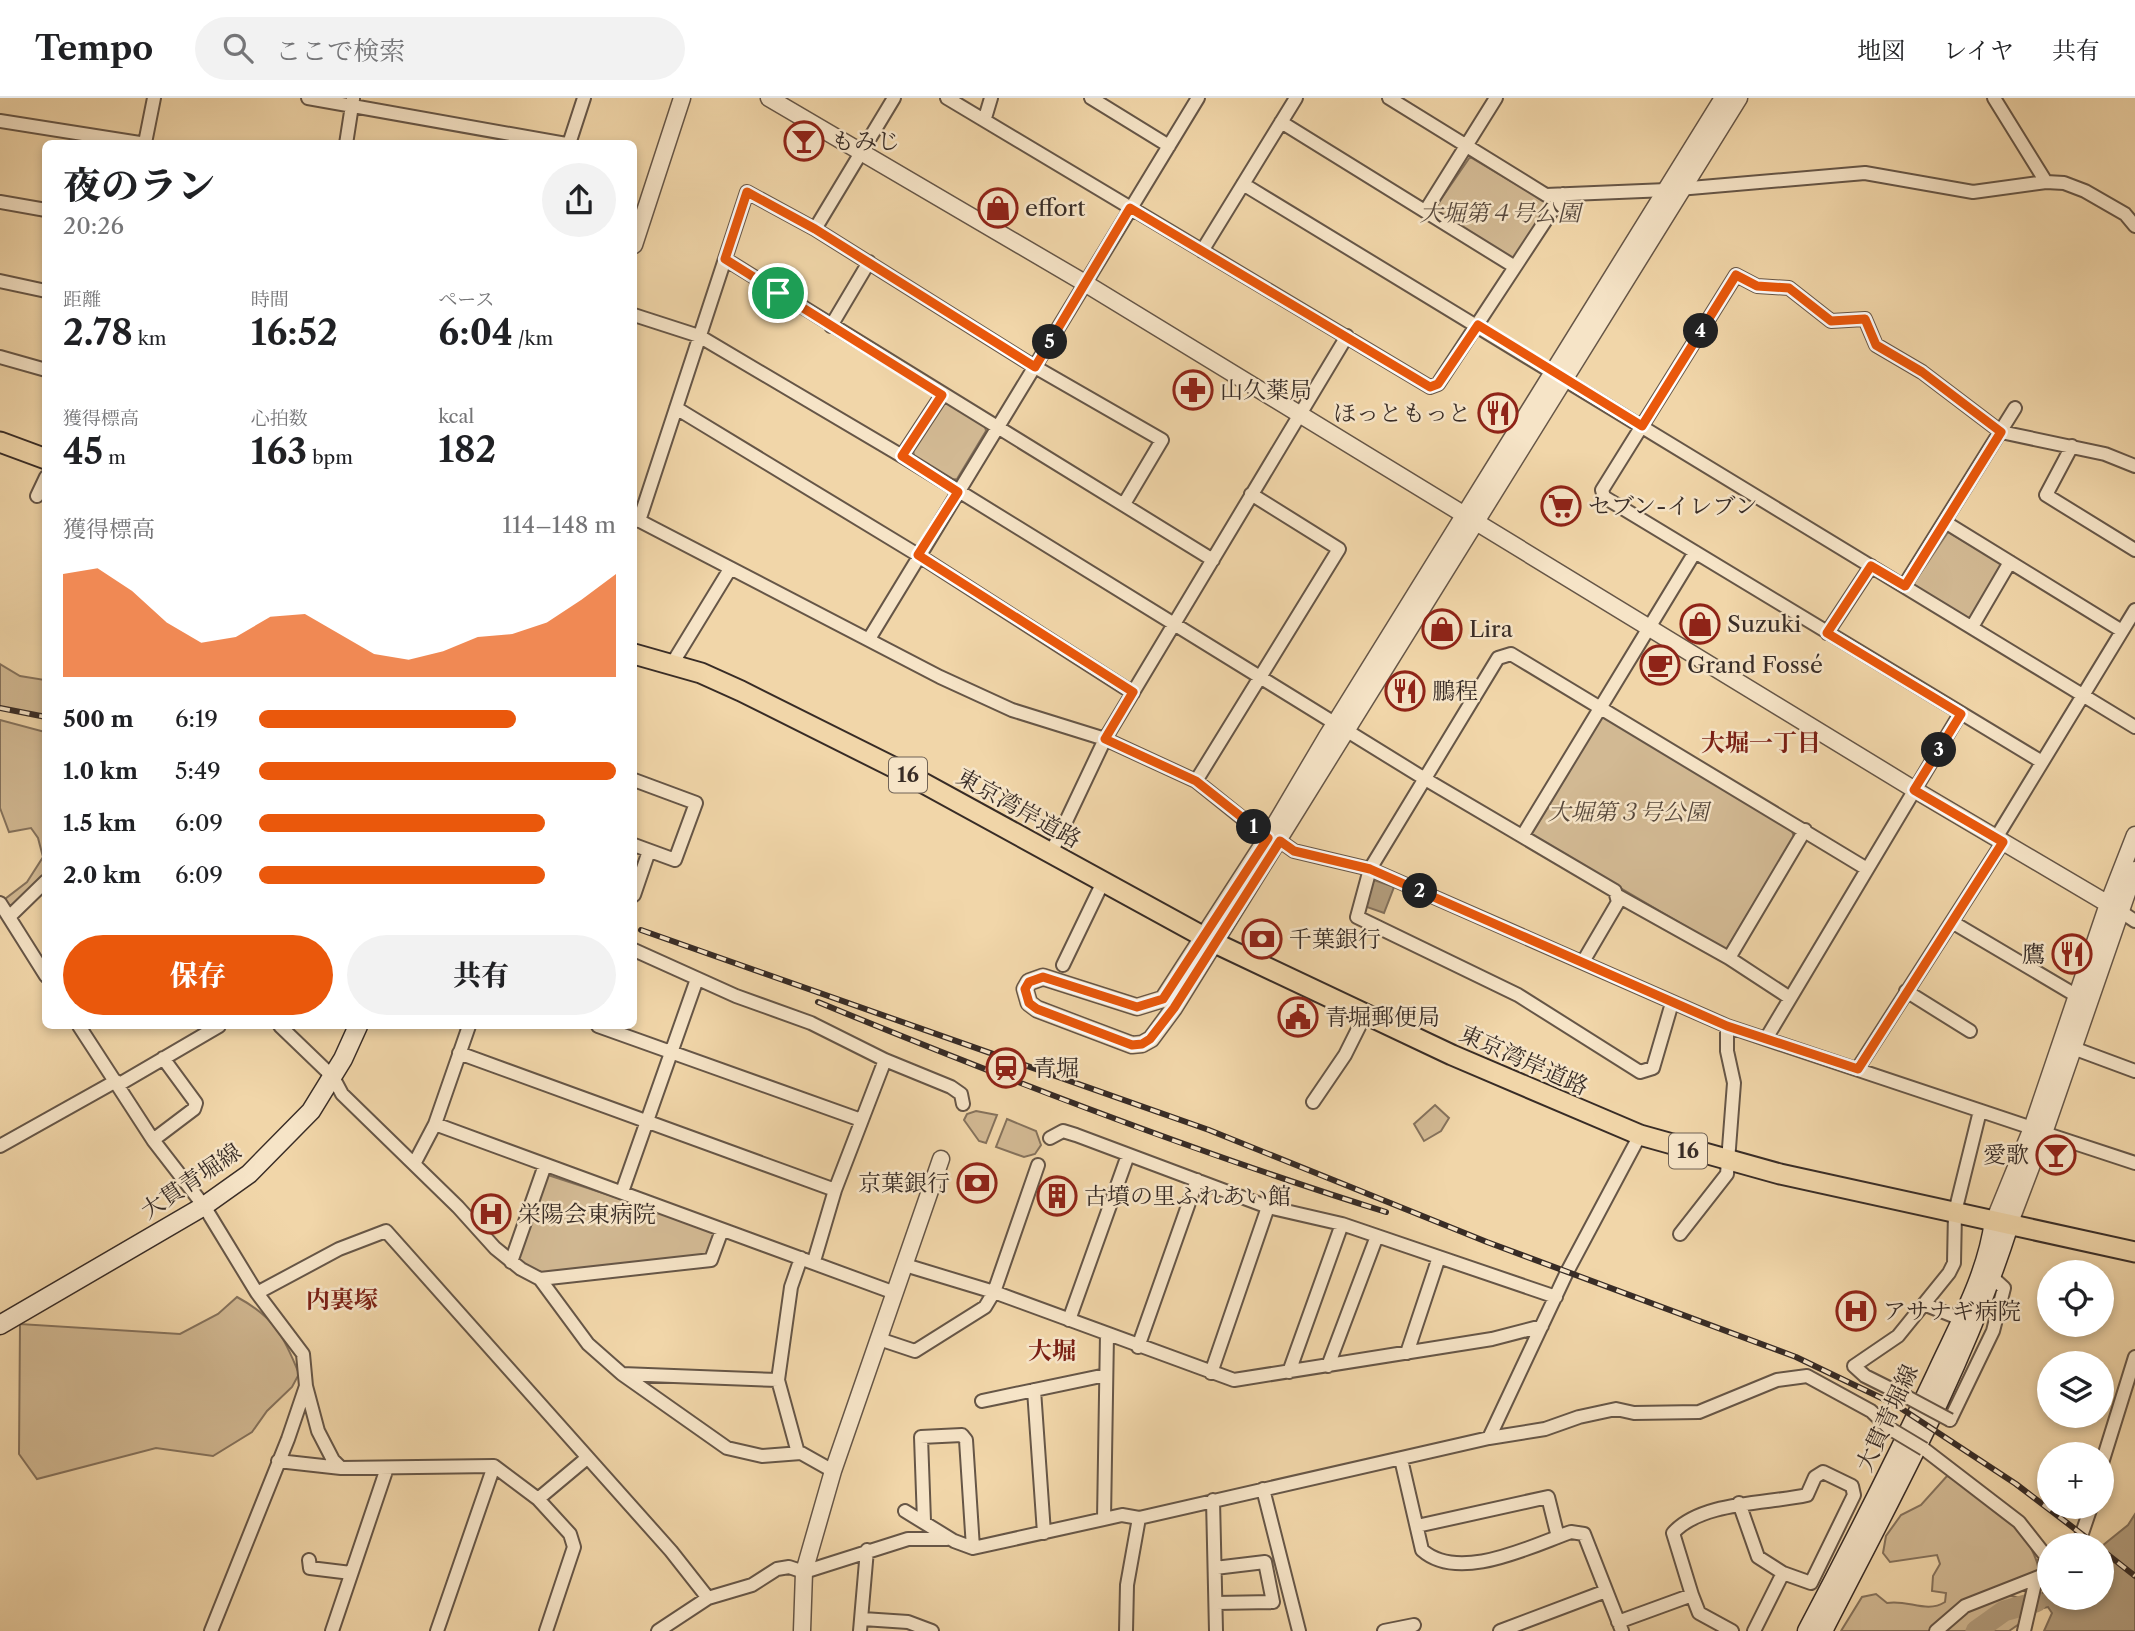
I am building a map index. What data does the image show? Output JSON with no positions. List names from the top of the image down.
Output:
{
  "streets": {
    "highway": ["16", "東京湾岸道路"],
    "main road": ["大貫青堀線"]
  },
  "crossings": [
    ["東京湾岸道路", "大貫青堀線"]
  ],
  "districts": ["大堀一丁目", "内裏塚", "大堀"],
  "parks": ["大堀第４号公園", "大堀第３号公園"],
  "places": {
    "bar": ["もみじ", "愛歌"],
    "shop": ["effort", "Suzuki", "Lira"],
    "pharmacy": ["山久薬局"],
    "restaurant": ["ほっともっと", "鵬程", "鷹"],
    "supermarket": ["セブン-イレブン"],
    "cafe": ["Grand Fossé"],
    "bank": ["千葉銀行", "京葉銀行"],
    "public building": ["青堀郵便局"],
    "station": ["青堀"],
    "building": ["古墳の里ふれあい館"],
    "hospital": ["栄陽会東病院", "アサナギ病院"]
  },
  "page": {
    "header": "Tempo",
    "search": "ここで検索",
    "nav": ["地図", "レイヤ", "共有"],
    "heading": ["夜のラン", "20:26"],
    "stats": [
      ["距離", "2.78 km"],
      ["時間", "16:52"],
      ["ペース", "6:04 /km"],
      ["獲得標高", "45 m"],
      ["心拍数", "163 bpm"],
      ["kcal", "182"]
    ],
    "pins": [
      "4",
      "5",
      "3",
      "1",
      "2"
    ],
    "chart": ["獲得標高", "114–148 m"],
    "list": [
      {
        "name": "500 m",
        "note": "6:19"
      },
      {
        "name": "1.0 km",
        "note": "5:49"
      },
      {
        "name": "1.5 km",
        "note": "6:09"
      },
      {
        "name": "2.0 km",
        "note": "6:09"
      }
    ],
    "buttons": ["保存", "共有"],
    "map_buttons": ["+", "−"]
  }
}
